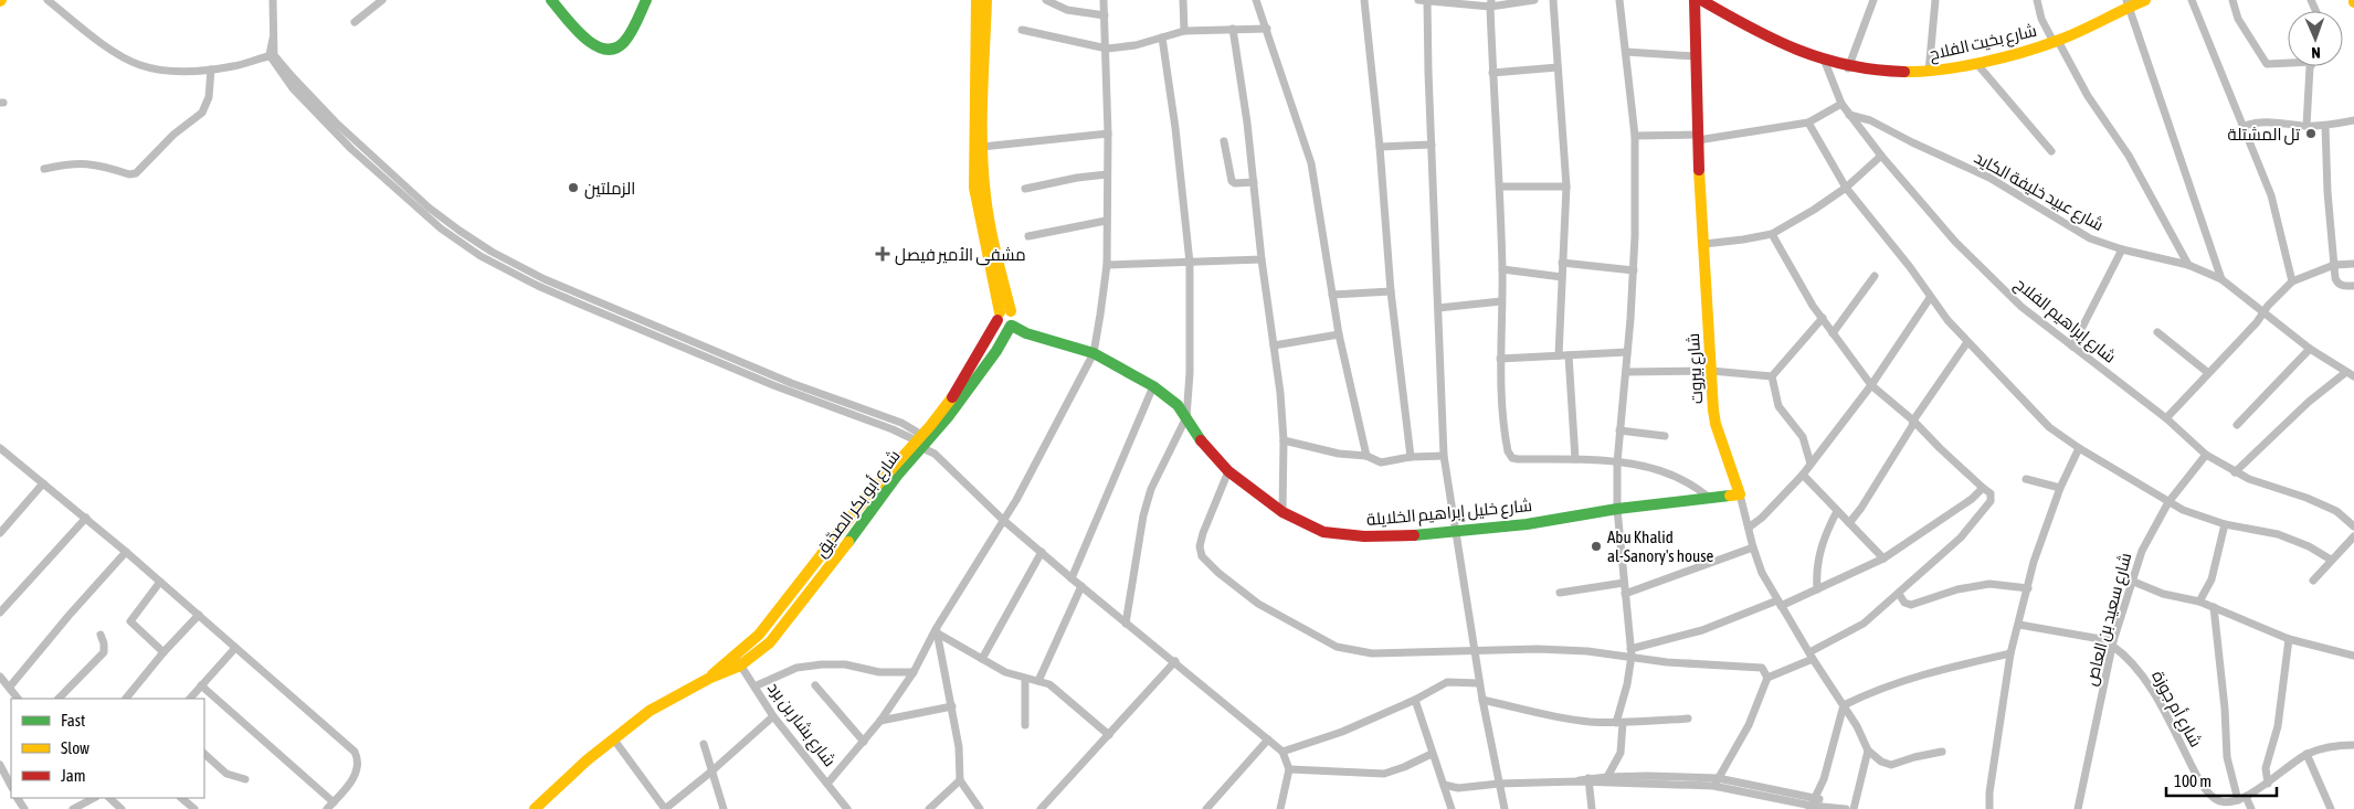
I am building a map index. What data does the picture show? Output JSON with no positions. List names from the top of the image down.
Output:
{
  "streets": {
    "street": [
      "شارع بخيت الفلاح",
      "شارع عبيد خليفة الكايد",
      "شارع إبراهيم الفلاح",
      "شارع بيروت",
      "شارع أبو بكر الصدّيق",
      "شارع خليل إبراهيم الخلايلة",
      "شارع سعيد بن العاص",
      "شارع أم جوزة",
      "شارع بشار بن برد"
    ]
  },
  "crossings": [
    ["شارع بخيت الفلاح", "شارع إبراهيم الفلاح"],
    ["شارع عبيد خليفة الكايد", "شارع إبراهيم الفلاح"],
    ["شارع إبراهيم الفلاح", "شارع سعيد بن العاص"],
    ["شارع بيروت", "شارع خليل إبراهيم الخلايلة"],
    ["شارع أبو بكر الصدّيق", "شارع خليل إبراهيم الخلايلة"],
    ["شارع أبو بكر الصدّيق", "شارع بشار بن برد"],
    ["شارع سعيد بن العاص", "شارع أم جوزة"]
  ],
  "places": {
    "other": ["تل المشتلة", "الزملتين", "Abu Khalid al-Sanory's house"],
    "health": ["مشفى الأمير فيصل"]
  },
  "legend": ["Fast", "Slow", "Jam"],
  "scale_bar": "100 m",
  "north": "bottom"
}
